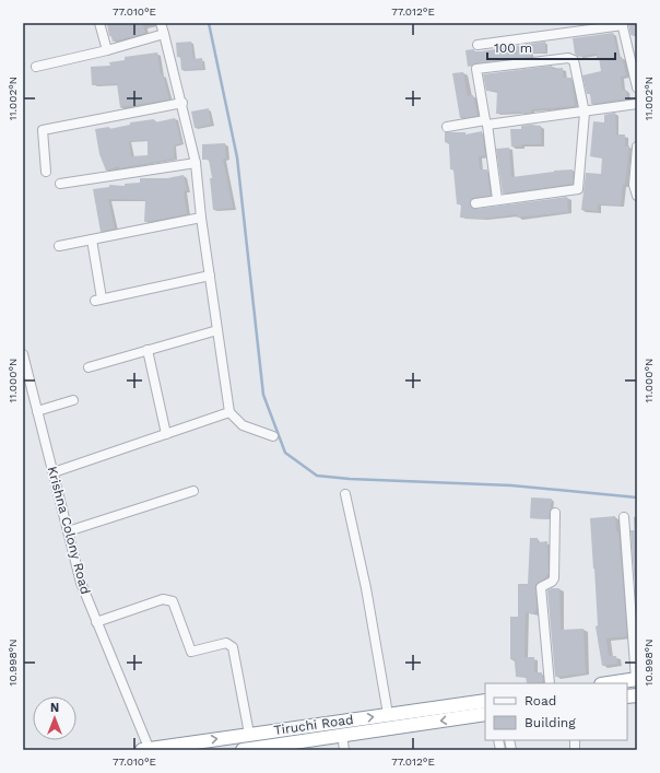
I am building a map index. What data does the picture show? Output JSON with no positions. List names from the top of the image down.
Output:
{
  "streets": {
    "highway": ["Tiruchi Road"],
    "street": ["Krishna Colony Road"]
  },
  "crossings": [
    ["Krishna Colony Road", "Tiruchi Road"]
  ],
  "legend": ["Road", "Building"],
  "scale_bar": "100 m",
  "north": "top",
  "coordinates": [
    "77.010°E",
    "77.012°E",
    "11.002°N",
    "11.000°N",
    "10.998°N"
  ]
}
